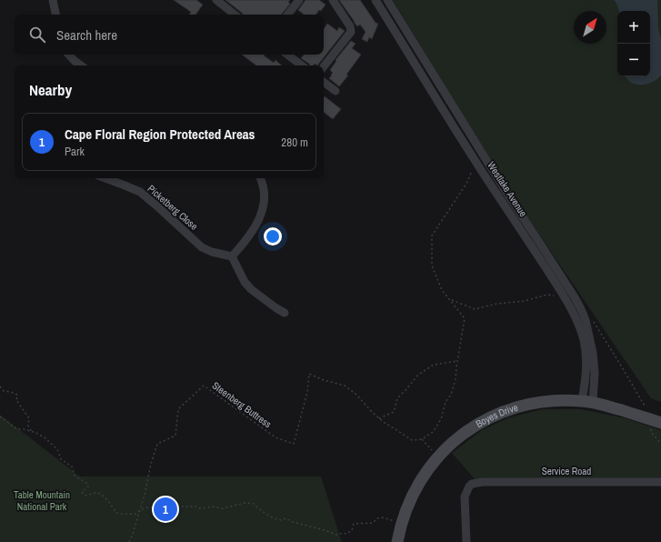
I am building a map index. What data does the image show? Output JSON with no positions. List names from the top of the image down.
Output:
{
  "streets": {
    "main road": ["Boyes Drive"],
    "street": ["Westlake Avenue", "Picketberg Close", "Service Road"],
    "path": ["Steenberg Buttress"]
  },
  "crossings": [
    ["Westlake Avenue", "Boyes Drive"]
  ],
  "parks": ["Table Mountain National Park"],
  "north": "top right",
  "page": {
    "map_buttons": ["+", "−"],
    "search": "Search here",
    "heading": "Nearby",
    "list": [
      {
        "mark": "1",
        "name": "Cape Floral Region Protected Areas",
        "note": "Park",
        "value": "280 m"
      }
    ],
    "pins": "1"
  }
}
